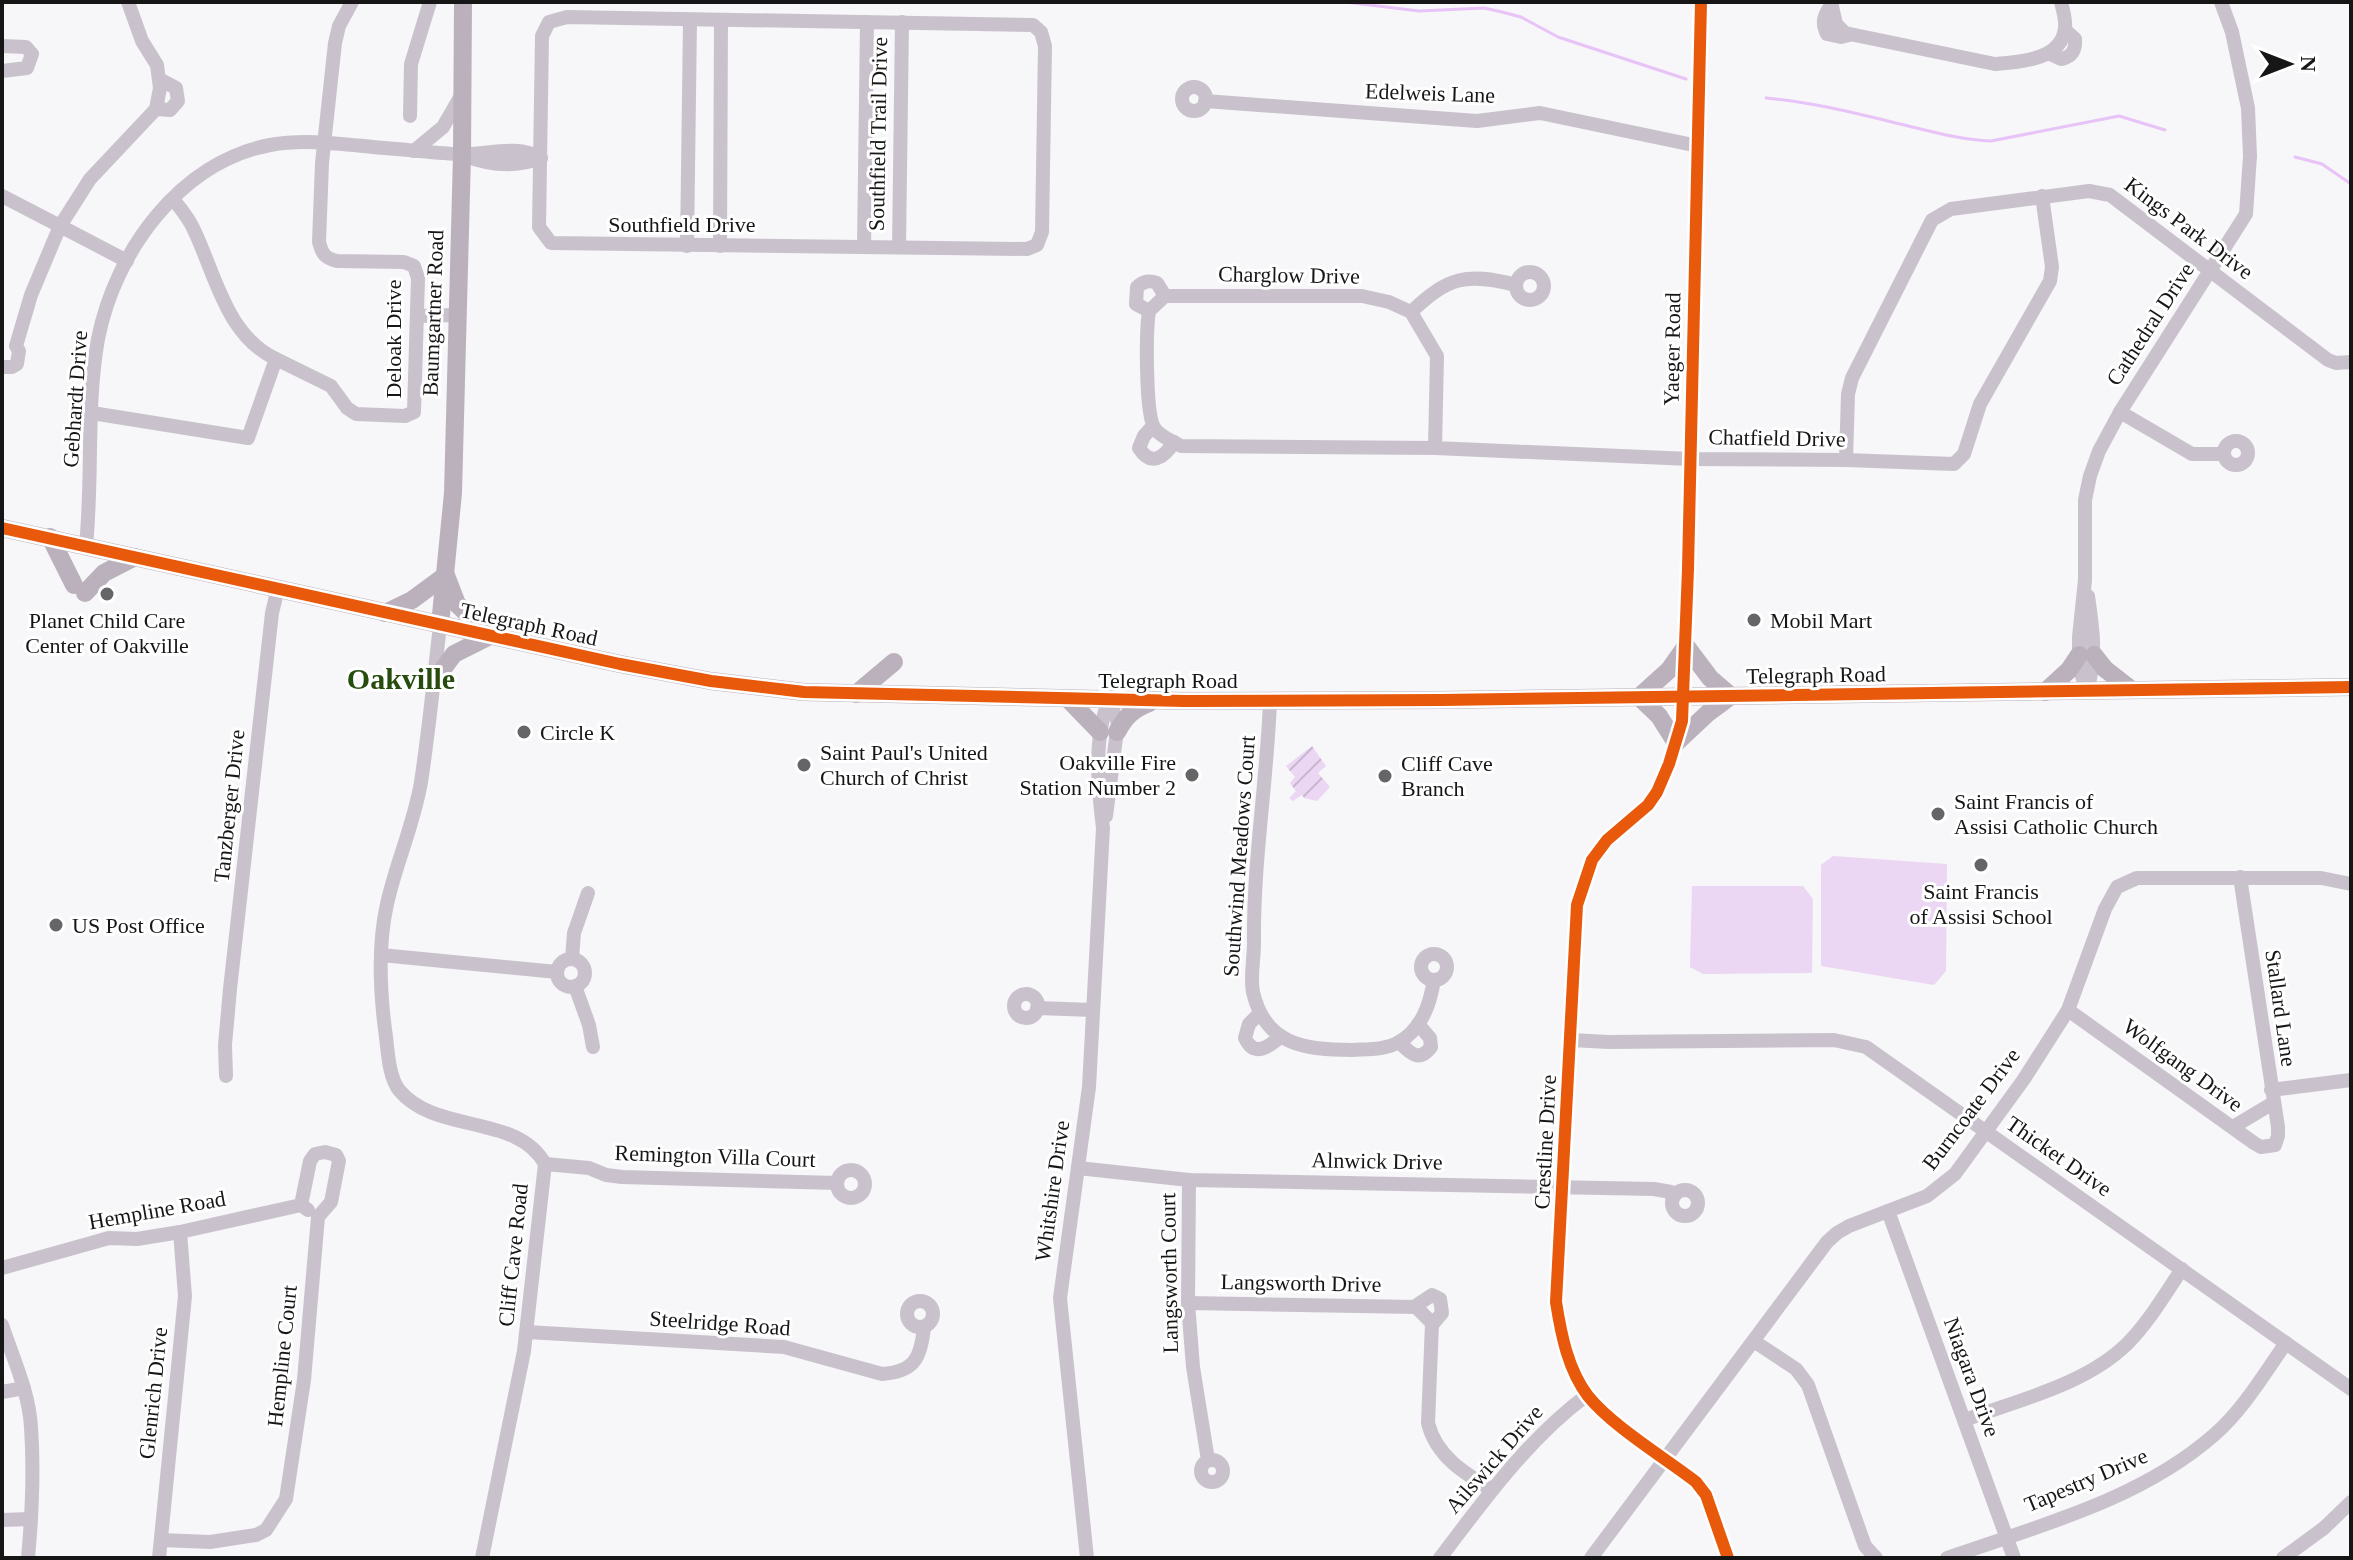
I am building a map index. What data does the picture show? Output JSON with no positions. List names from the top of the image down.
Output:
{
  "streets": {
    "main road": ["Baumgartner Road", "Telegraph Road"],
    "street": [
      "Edelweis Lane",
      "Southfield Trail Drive",
      "Southfield Drive",
      "Kings Park Drive",
      "Charglow Drive",
      "Cathedral Drive",
      "Deloak Drive",
      "Yaeger Road",
      "Gebhardt Drive",
      "Chatfield Drive",
      "Tanzberger Drive",
      "Southwind Meadows Court",
      "Stallard Lane",
      "Wolfgang Drive",
      "Burncoate Drive",
      "Crestline Drive",
      "Remington Villa Court",
      "Thicket Drive",
      "Alnwick Drive",
      "Whitshire Drive",
      "Hempline Road",
      "Cliff Cave Road",
      "Langsworth Court",
      "Langsworth Drive",
      "Steelridge Road",
      "Hempline Court",
      "Niagara Drive",
      "Glenrich Drive",
      "Ailswick Drive",
      "Tapestry Drive"
    ]
  },
  "crossings": [
    ["Edelweis Lane", "Yaeger Road"],
    ["Southfield Trail Drive", "Southfield Drive"],
    ["Southfield Drive", "Gebhardt Drive"],
    ["Kings Park Drive", "Cathedral Drive"],
    ["Kings Park Drive", "Chatfield Drive"],
    ["Charglow Drive", "Chatfield Drive"],
    ["Baumgartner Road", "Gebhardt Drive"],
    ["Baumgartner Road", "Telegraph Road"],
    ["Baumgartner Road", "Cliff Cave Road"],
    ["Cathedral Drive", "Telegraph Road"],
    ["Deloak Drive", "Gebhardt Drive"],
    ["Yaeger Road", "Chatfield Drive"],
    ["Yaeger Road", "Telegraph Road"],
    ["Yaeger Road", "Crestline Drive"],
    ["Gebhardt Drive", "Telegraph Road"],
    ["Telegraph Road", "Tanzberger Drive"],
    ["Telegraph Road", "Southwind Meadows Court"],
    ["Telegraph Road", "Crestline Drive"],
    ["Telegraph Road", "Whitshire Drive"],
    ["Telegraph Road", "Cliff Cave Road"],
    ["Stallard Lane", "Wolfgang Drive"],
    ["Stallard Lane", "Burncoate Drive"],
    ["Wolfgang Drive", "Burncoate Drive"],
    ["Burncoate Drive", "Crestline Drive"],
    ["Burncoate Drive", "Thicket Drive"],
    ["Burncoate Drive", "Niagara Drive"],
    ["Crestline Drive", "Thicket Drive"],
    ["Crestline Drive", "Alnwick Drive"],
    ["Crestline Drive", "Ailswick Drive"],
    ["Remington Villa Court", "Cliff Cave Road"],
    ["Thicket Drive", "Tapestry Drive"],
    ["Alnwick Drive", "Whitshire Drive"],
    ["Alnwick Drive", "Langsworth Court"],
    ["Hempline Road", "Hempline Court"],
    ["Hempline Road", "Glenrich Drive"],
    ["Cliff Cave Road", "Steelridge Road"],
    ["Langsworth Court", "Langsworth Drive"],
    ["Langsworth Drive", "Ailswick Drive"],
    ["Hempline Court", "Glenrich Drive"],
    ["Niagara Drive", "Tapestry Drive"]
  ],
  "districts": ["Oakville"],
  "places": [
    "Planet Child Care Center of Oakville",
    "Mobil Mart",
    "Circle K",
    "Saint Paul's United Church of Christ",
    "Oakville Fire Station Number 2",
    "Cliff Cave Branch",
    "Saint Francis of Assisi Catholic Church",
    "Saint Francis of Assisi School",
    "US Post Office"
  ],
  "north": "right"
}
